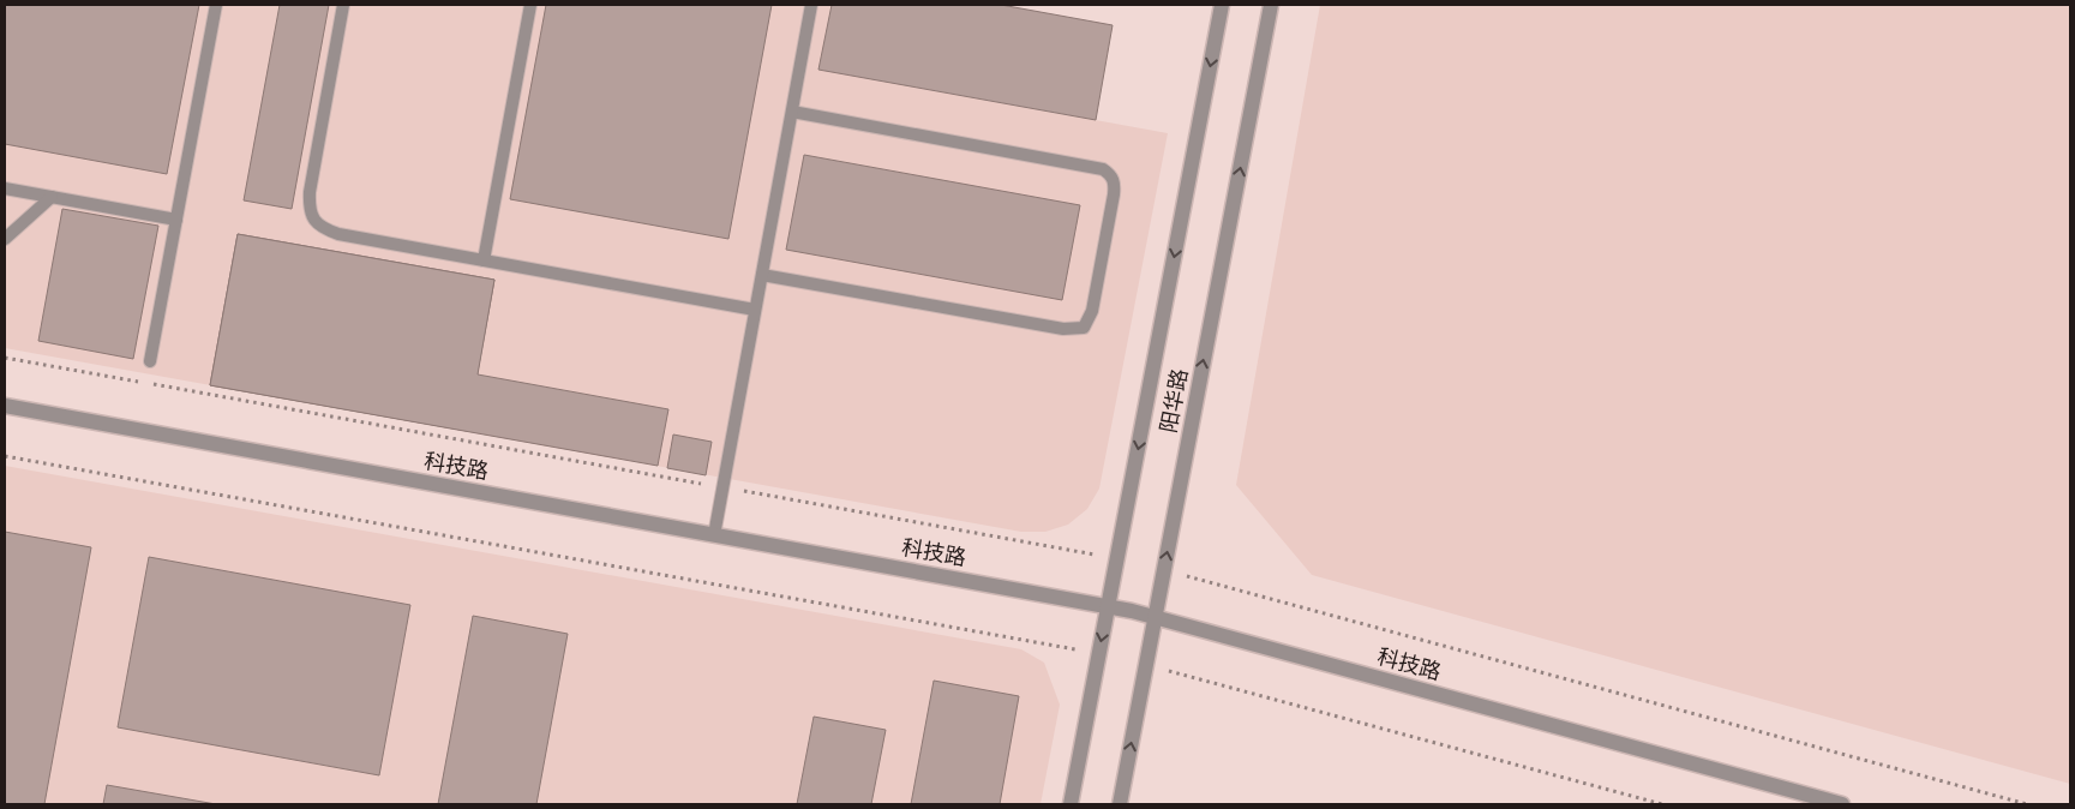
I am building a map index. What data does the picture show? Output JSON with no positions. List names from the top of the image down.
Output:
{
  "streets": {
    "street": ["阳华路", "科技路"]
  },
  "crossings": [
    ["阳华路", "科技路"]
  ]
}
